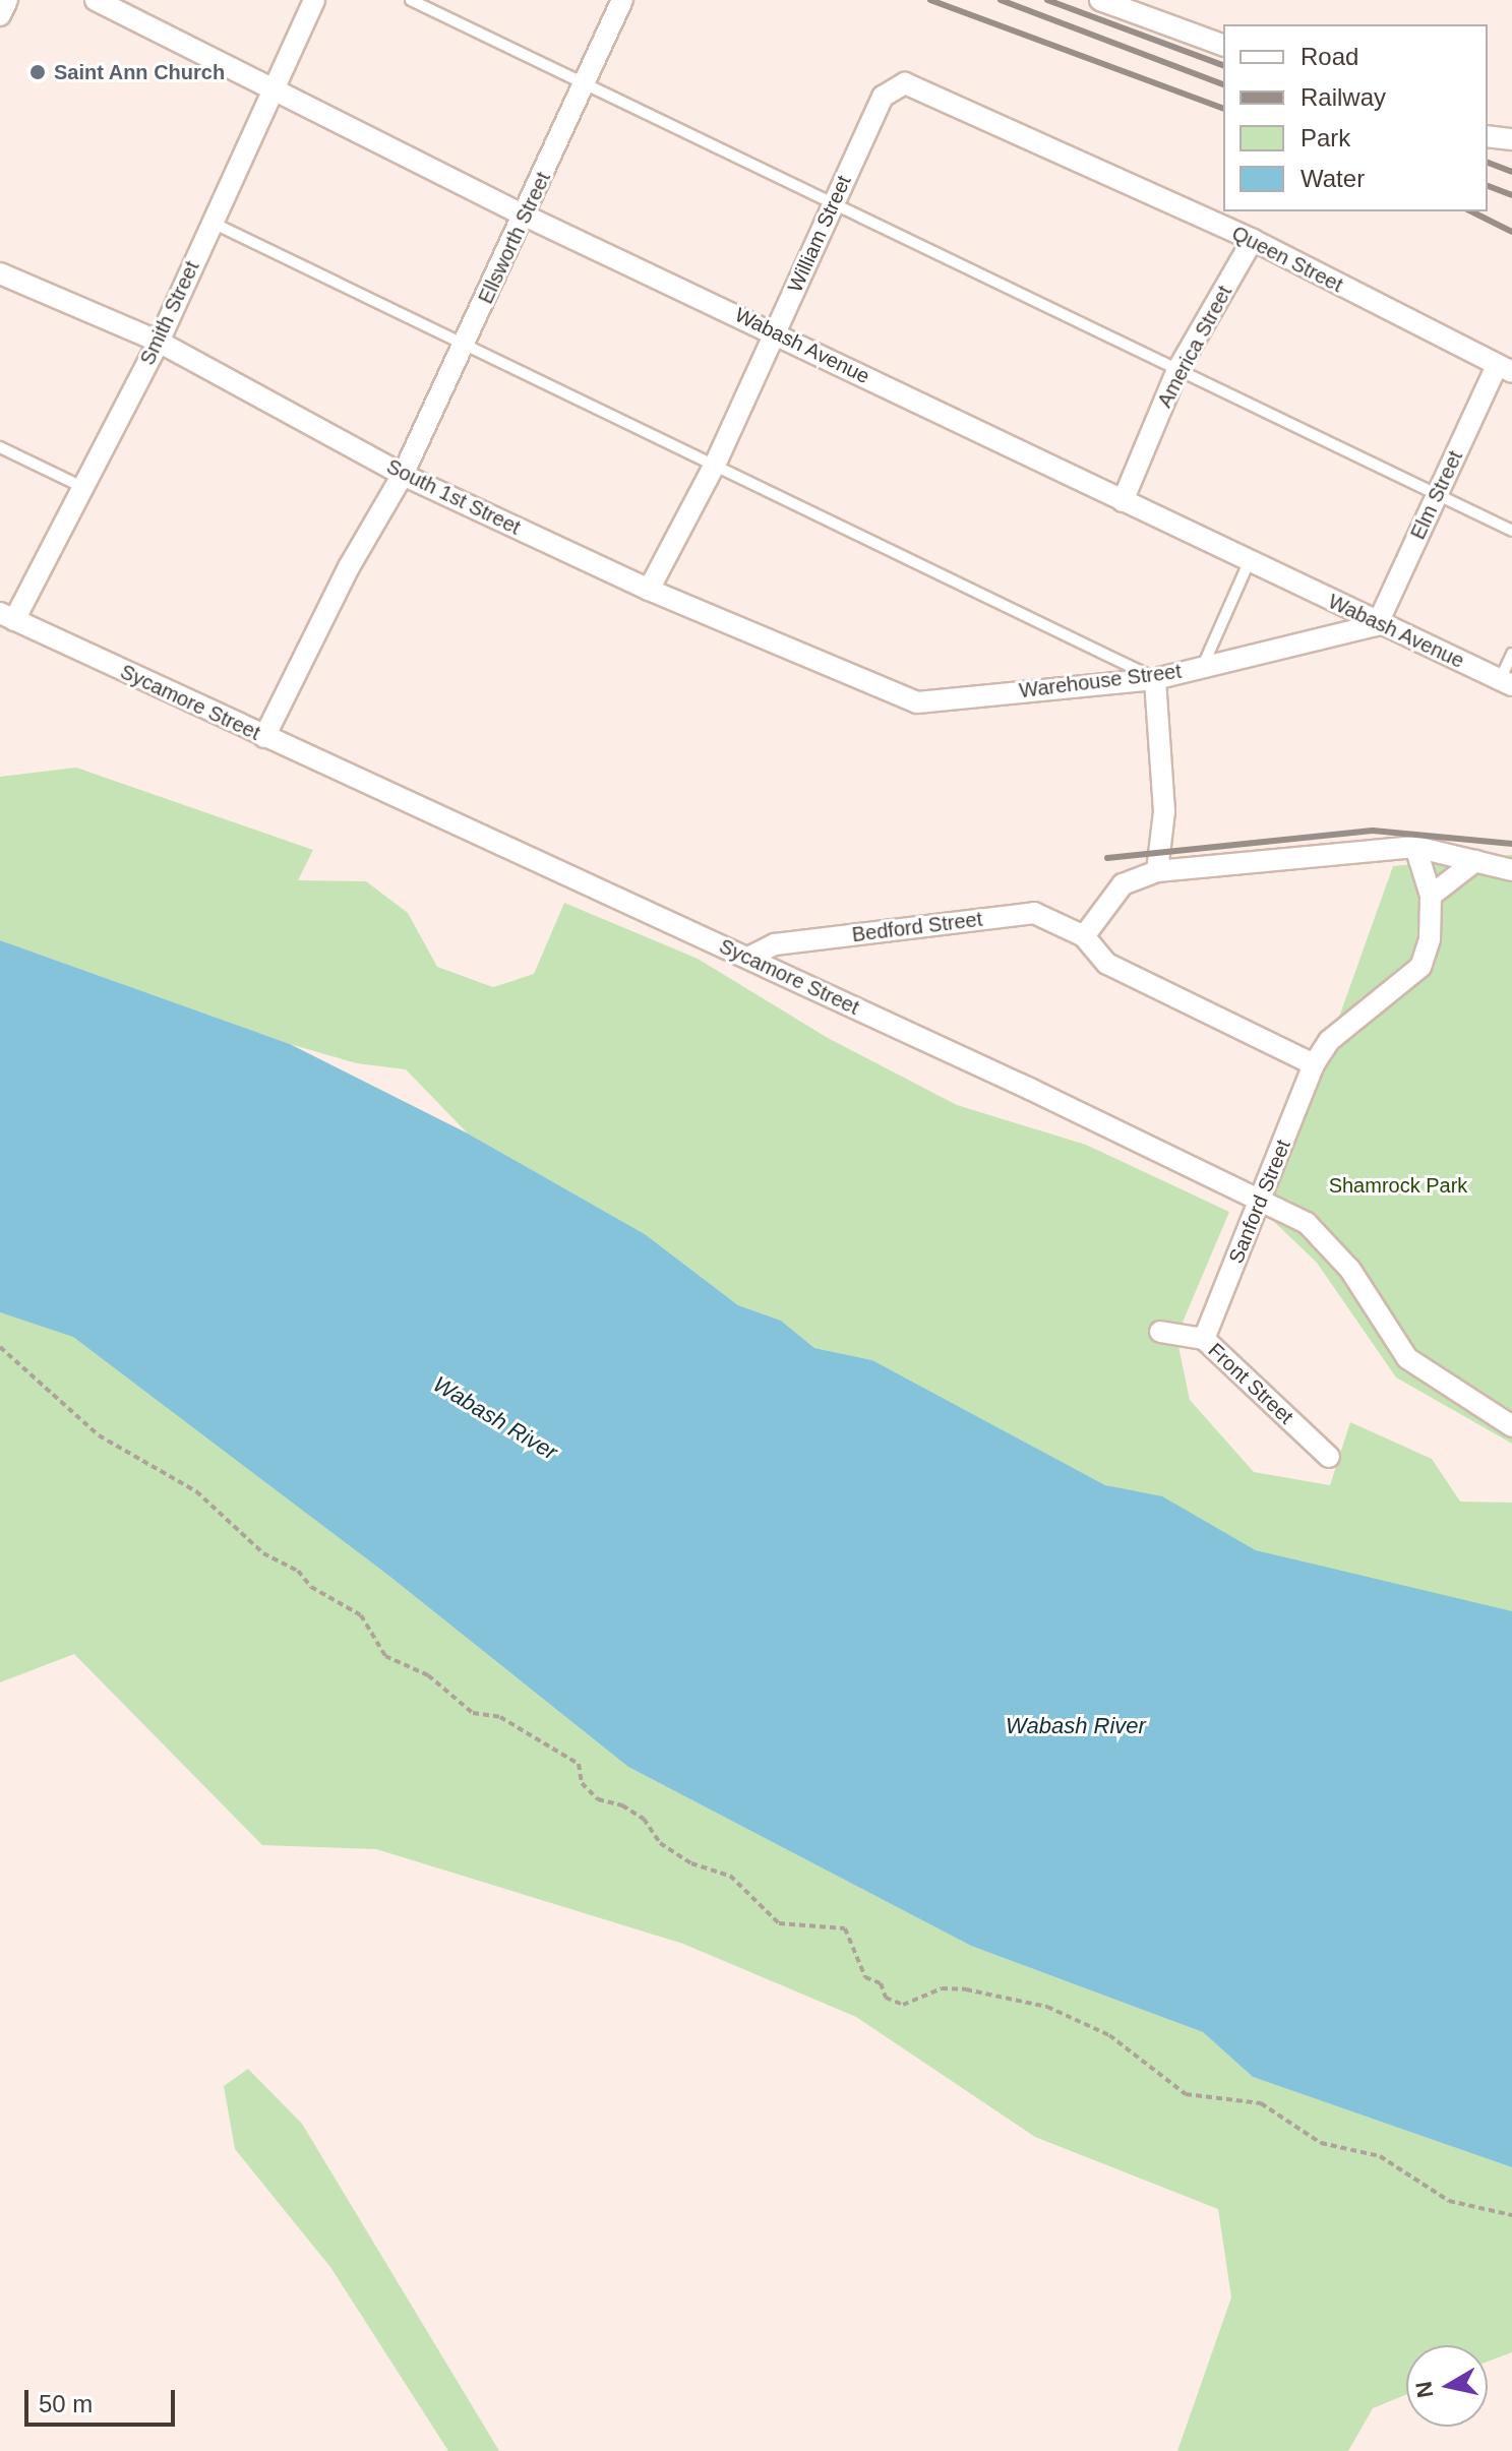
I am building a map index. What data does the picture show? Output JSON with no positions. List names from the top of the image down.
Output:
{
  "streets": {
    "street": [
      "William Street",
      "Ellsworth Street",
      "Queen Street",
      "Smith Street",
      "Wabash Avenue",
      "America Street",
      "Elm Street",
      "South 1st Street",
      "Warehouse Street",
      "Sycamore Street",
      "Bedford Street",
      "Sanford Street",
      "Front Street"
    ]
  },
  "crossings": [
    ["William Street", "Queen Street"],
    ["William Street", "Wabash Avenue"],
    ["William Street", "South 1st Street"],
    ["Ellsworth Street", "Wabash Avenue"],
    ["Ellsworth Street", "South 1st Street"],
    ["Queen Street", "America Street"],
    ["Queen Street", "Elm Street"],
    ["Smith Street", "Wabash Avenue"],
    ["Smith Street", "South 1st Street"],
    ["Smith Street", "Sycamore Street"],
    ["Wabash Avenue", "America Street"],
    ["Wabash Avenue", "Elm Street"],
    ["Wabash Avenue", "Warehouse Street"],
    ["Elm Street", "Warehouse Street"],
    ["South 1st Street", "Warehouse Street"],
    ["Sycamore Street", "Bedford Street"],
    ["Sycamore Street", "Sanford Street"],
    ["Bedford Street", "Sanford Street"],
    ["Sanford Street", "Front Street"]
  ],
  "water": ["Wabash River"],
  "parks": ["Shamrock Park"],
  "places": ["Saint Ann Church"],
  "legend": [
    "Road",
    "Railway",
    "Park",
    "Water"
  ],
  "scale_bar": "50 m",
  "north": "left"
}
